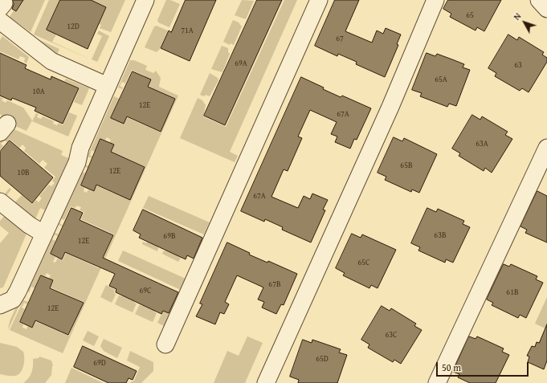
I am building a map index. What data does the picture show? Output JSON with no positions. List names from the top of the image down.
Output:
{
  "house_numbers": [
    "65",
    "12D",
    "71A",
    "67",
    "69A",
    "63",
    "65A",
    "10A",
    "12E",
    "67A",
    "63A",
    "65B",
    "12E",
    "10B",
    "67A",
    "63B",
    "69B",
    "12E",
    "65C",
    "67B",
    "69C",
    "61B",
    "12E",
    "63C",
    "65D",
    "69D"
  ],
  "scale_bar": "50 m",
  "north": "top left"
}
